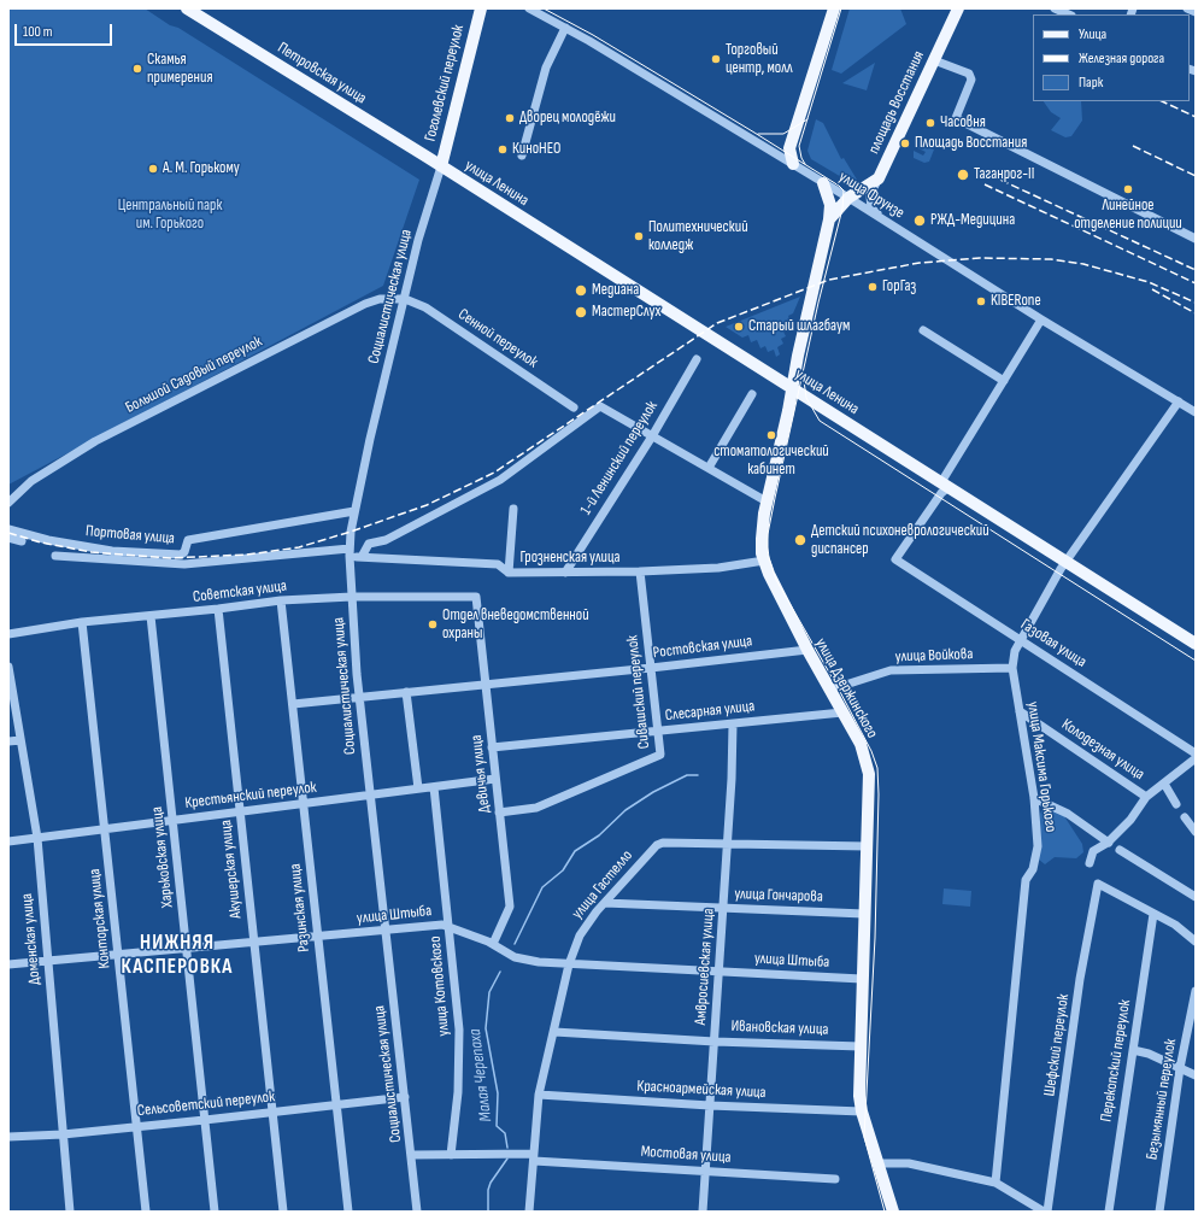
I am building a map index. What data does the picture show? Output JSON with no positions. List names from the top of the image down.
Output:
{
  "streets": {
    "main road": [
      "Петровская улица",
      "Гоголевский переулок",
      "площадь Восстания",
      "улица Ленина",
      "улица Дзержинского"
    ],
    "street": [
      "улица Фрунзе",
      "Социалистическая улица",
      "Сенной переулок",
      "Большой Садовый переулок",
      "1-й Ленинский переулок",
      "Портовая улица",
      "Грозненская улица",
      "Советская улица",
      "Газовая улица",
      "Ростовская улица",
      "улица Войкова",
      "Сивашский переулок",
      "Слесарная улица",
      "Колодезная улица",
      "улица Максима Горького",
      "Девичья улица",
      "Крестьянский переулок",
      "Харьковская улица",
      "Акушерская улица",
      "улица Гастелло",
      "улица Гончарова",
      "Разинская улица",
      "улица Штыба",
      "Конторская улица",
      "Доменская улица",
      "Амвросиевская улица",
      "улица Котовского",
      "Ивановская улица",
      "Шефский переулок",
      "Перекопский переулок",
      "Красноармейская улица",
      "Безымянный переулок",
      "Сельсоветский переулок",
      "Мостовая улица"
    ]
  },
  "crossings": [
    ["Петровская улица", "Гоголевский переулок"],
    ["Петровская улица", "улица Ленина"],
    ["Петровская улица", "Социалистическая улица"],
    ["Гоголевский переулок", "улица Ленина"],
    ["Гоголевский переулок", "Социалистическая улица"],
    ["площадь Восстания", "улица Фрунзе"],
    ["площадь Восстания", "улица Дзержинского"],
    ["улица Ленина", "Социалистическая улица"],
    ["улица Ленина", "Газовая улица"],
    ["улица Ленина", "улица Дзержинского"],
    ["улица Ленина", "улица Максима Горького"],
    ["улица Фрунзе", "улица Дзержинского"],
    ["улица Фрунзе", "улица Максима Горького"],
    ["Социалистическая улица", "Сенной переулок"],
    ["Социалистическая улица", "Большой Садовый переулок"],
    ["Социалистическая улица", "Портовая улица"],
    ["Социалистическая улица", "Грозненская улица"],
    ["Социалистическая улица", "Советская улица"],
    ["Социалистическая улица", "Ростовская улица"],
    ["Социалистическая улица", "Крестьянский переулок"],
    ["Социалистическая улица", "улица Штыба"],
    ["Социалистическая улица", "Сельсоветский переулок"],
    ["Социалистическая улица", "Мостовая улица"],
    ["Сенной переулок", "Большой Садовый переулок"],
    ["1-й Ленинский переулок", "Грозненская улица"],
    ["Портовая улица", "Грозненская улица"],
    ["Грозненская улица", "улица Дзержинского"],
    ["Грозненская улица", "Сивашский переулок"],
    ["Советская улица", "Девичья улица"],
    ["Советская улица", "Харьковская улица"],
    ["Советская улица", "Акушерская улица"],
    ["Советская улица", "Разинская улица"],
    ["Советская улица", "Конторская улица"],
    ["Газовая улица", "улица Максима Горького"],
    ["Ростовская улица", "улица Дзержинского"],
    ["Ростовская улица", "Сивашский переулок"],
    ["Ростовская улица", "Девичья улица"],
    ["Ростовская улица", "Разинская улица"],
    ["улица Войкова", "улица Дзержинского"],
    ["улица Войкова", "улица Максима Горького"],
    ["улица Дзержинского", "Слесарная улица"],
    ["улица Дзержинского", "улица Гастелло"],
    ["улица Дзержинского", "улица Гончарова"],
    ["улица Дзержинского", "улица Штыба"],
    ["улица Дзержинского", "Ивановская улица"],
    ["улица Дзержинского", "Красноармейская улица"],
    ["Сивашский переулок", "Слесарная улица"],
    ["Сивашский переулок", "Девичья улица"],
    ["Слесарная улица", "Девичья улица"],
    ["Слесарная улица", "Амвросиевская улица"],
    ["Колодезная улица", "улица Максима Горького"],
    ["Девичья улица", "Крестьянский переулок"],
    ["Девичья улица", "улица Штыба"],
    ["Крестьянский переулок", "Харьковская улица"],
    ["Крестьянский переулок", "Акушерская улица"],
    ["Крестьянский переулок", "Разинская улица"],
    ["Крестьянский переулок", "Конторская улица"],
    ["Крестьянский переулок", "Доменская улица"],
    ["Крестьянский переулок", "улица Котовского"],
    ["Харьковская улица", "улица Штыба"],
    ["Харьковская улица", "Сельсоветский переулок"],
    ["Акушерская улица", "улица Штыба"],
    ["Акушерская улица", "Сельсоветский переулок"],
    ["улица Гастелло", "улица Гончарова"],
    ["улица Гастелло", "улица Штыба"],
    ["улица Гастелло", "Амвросиевская улица"],
    ["улица Гастелло", "Ивановская улица"],
    ["улица Гастелло", "Красноармейская улица"],
    ["улица Гастелло", "Мостовая улица"],
    ["улица Гончарова", "Амвросиевская улица"],
    ["Разинская улица", "улица Штыба"],
    ["Разинская улица", "Сельсоветский переулок"],
    ["улица Штыба", "Конторская улица"],
    ["улица Штыба", "Доменская улица"],
    ["улица Штыба", "Амвросиевская улица"],
    ["улица Штыба", "улица Котовского"],
    ["Конторская улица", "Сельсоветский переулок"],
    ["Доменская улица", "Сельсоветский переулок"],
    ["Амвросиевская улица", "Ивановская улица"],
    ["Амвросиевская улица", "Красноармейская улица"],
    ["Амвросиевская улица", "Мостовая улица"],
    ["улица Котовского", "Мостовая улица"],
    ["Шефский переулок", "Перекопский переулок"]
  ],
  "districts": ["НИЖНЯЯ КАСПЕРОВКА"],
  "water": ["Малая Черепаха"],
  "parks": ["Центральный парк им. Горького"],
  "places": [
    "Торговый центр, молл",
    "Скамья примерения",
    "Дворец молодёжи",
    "Часовня",
    "Площадь Восстания",
    "КиноНЕО",
    "А. М. Горькому",
    "Таганрог-II",
    "Линейное отделение полиции",
    "РЖД-Медицина",
    "Политехнический колледж",
    "ГорГаз",
    "Медиана",
    "KIBERone",
    "МастерСлух",
    "Старый шлагбаум",
    "стоматологический кабинет",
    "Детский психоневрологический диспансер",
    "Отдел вневедомственной охраны"
  ],
  "legend": ["Улица", "Железная дорога", "Парк"],
  "scale_bar": "100 m"
}
